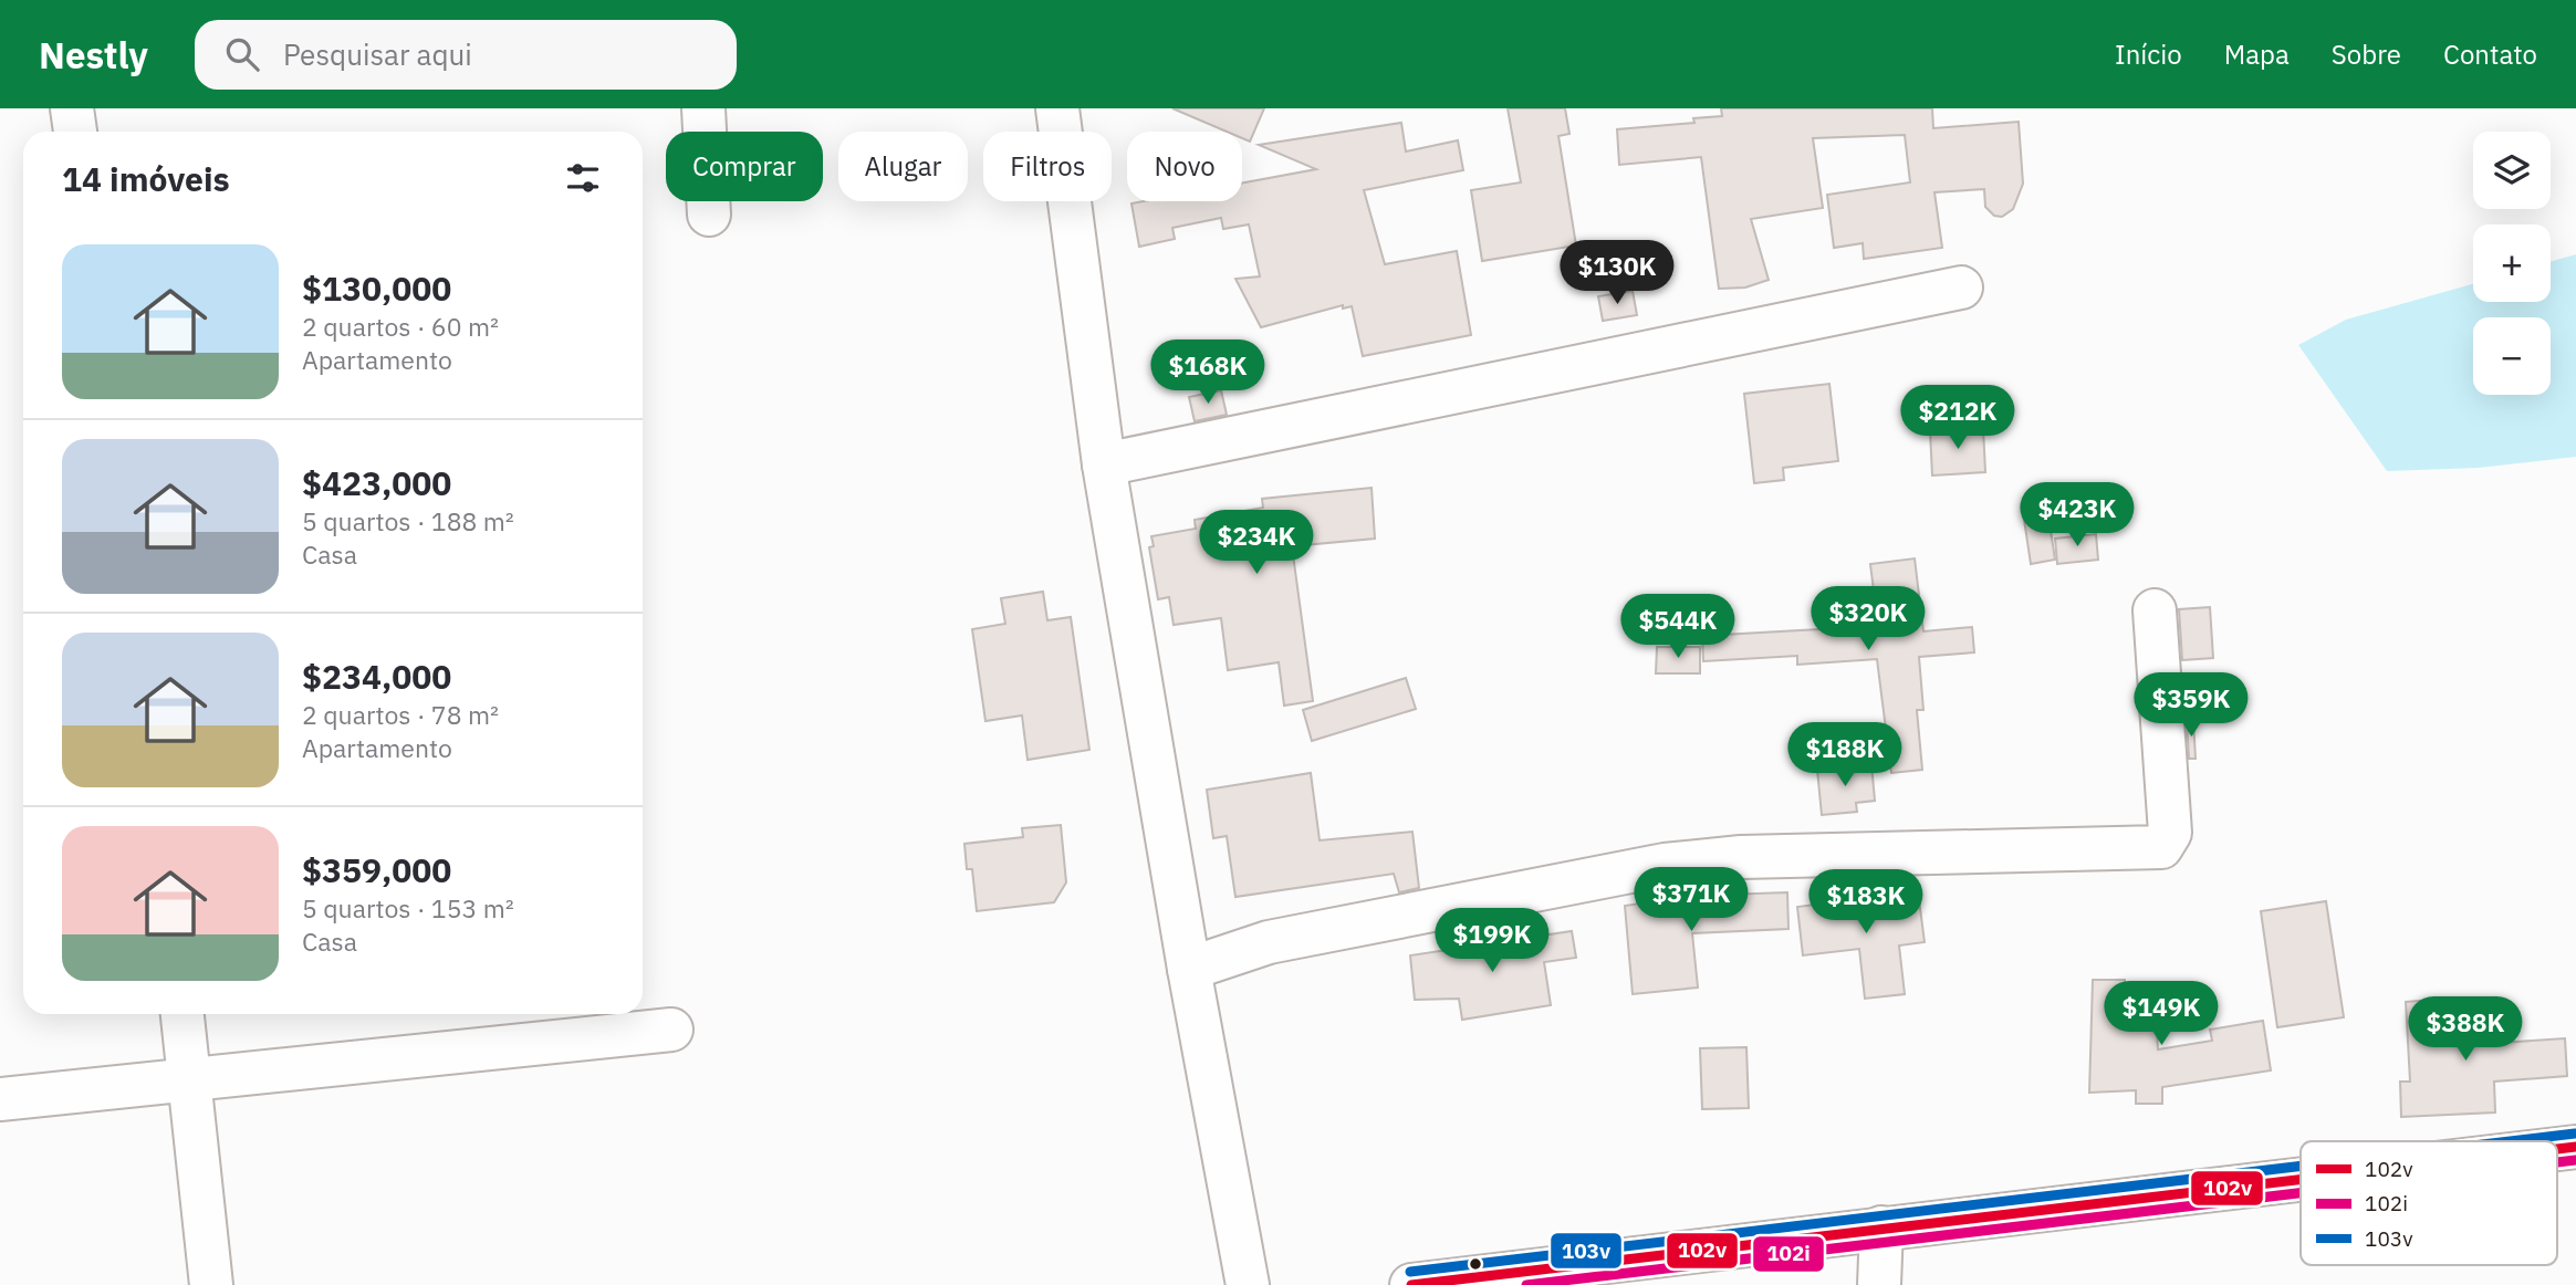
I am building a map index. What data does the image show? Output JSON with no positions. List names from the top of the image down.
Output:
{
  "lines": ["transit line 103v", "transit line 102v", "transit line 102i"],
  "legend": ["102v", "102i", "103v"],
  "page": {
    "header": "Nestly",
    "search": "Pesquisar aqui",
    "nav": [
      "Início",
      "Mapa",
      "Sobre",
      "Contato"
    ],
    "map_buttons": ["+", "−"],
    "chip": [
      "Comprar",
      "Alugar",
      "Filtros",
      "Novo"
    ],
    "heading": "14 imóveis",
    "list": [
      {
        "name": "$130,000",
        "note": "2 quartos · 60 m² · Apartamento"
      },
      {
        "name": "$423,000",
        "note": "5 quartos · 188 m² · Casa"
      },
      {
        "name": "$234,000",
        "note": "2 quartos · 78 m² · Apartamento"
      },
      {
        "name": "$359,000",
        "note": "5 quartos · 153 m² · Casa"
      }
    ],
    "price": [
      "$130K",
      "$168K",
      "$212K",
      "$423K",
      "$234K",
      "$320K",
      "$544K",
      "$359K",
      "$188K",
      "$371K",
      "$183K",
      "$199K",
      "$149K",
      "$388K"
    ]
  }
}
